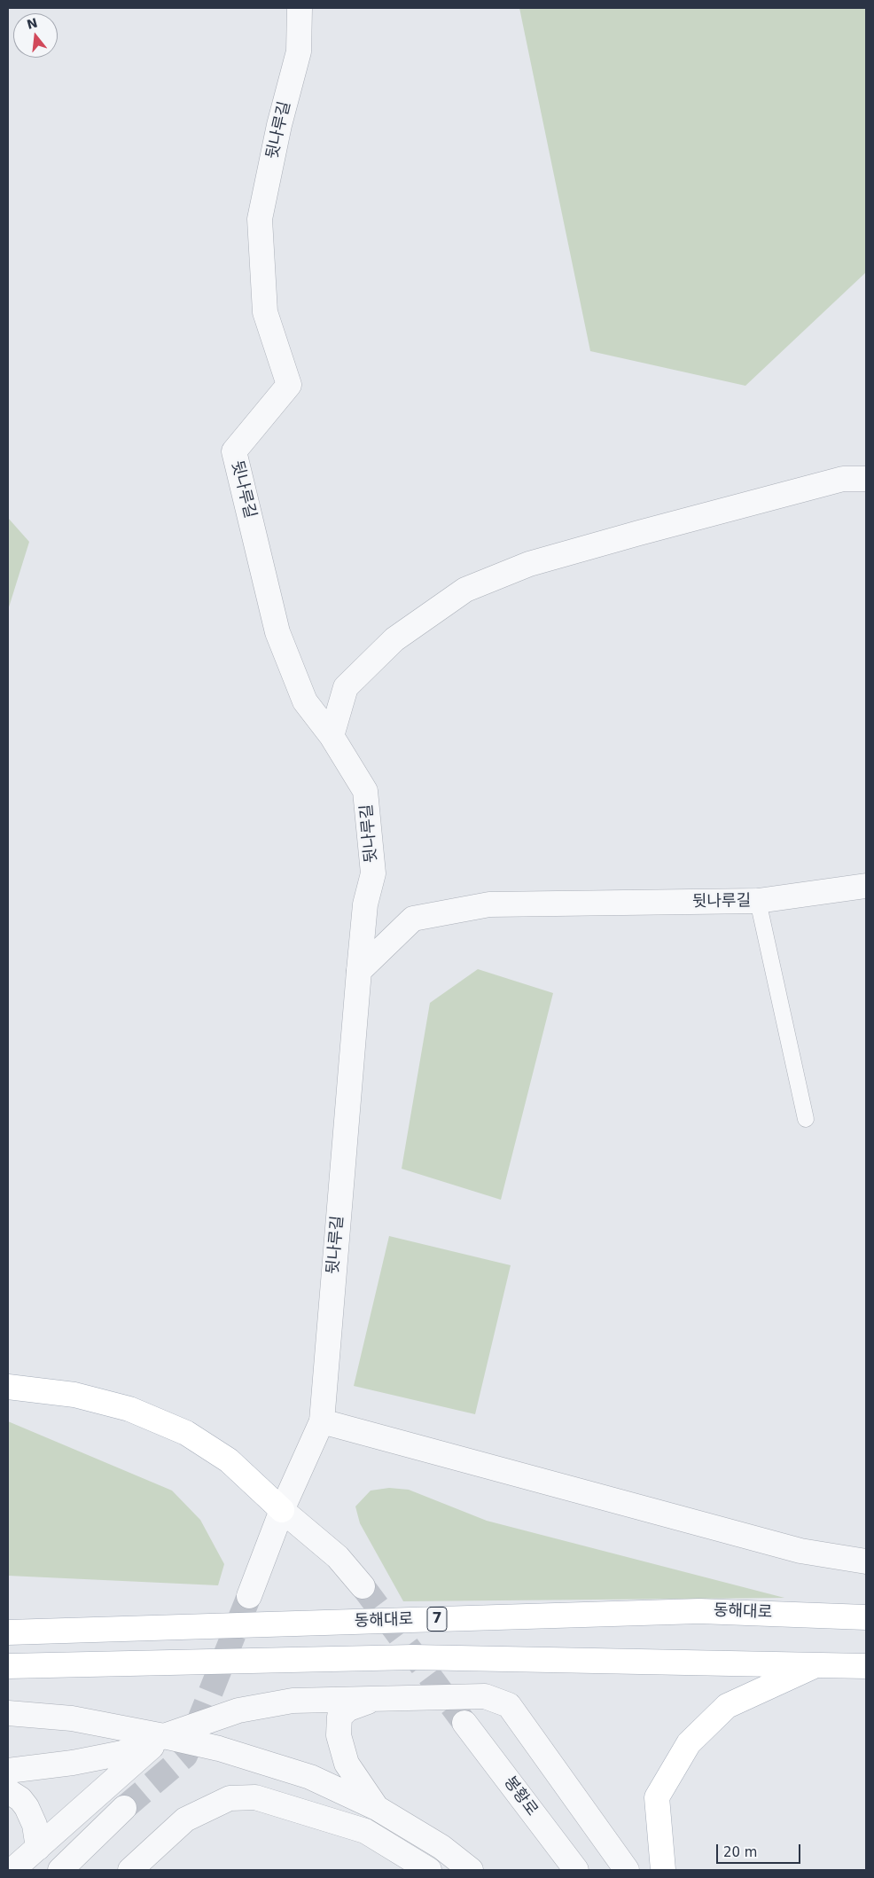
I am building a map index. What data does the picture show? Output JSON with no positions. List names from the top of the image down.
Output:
{
  "streets": {
    "main road": ["동해대로", "7"],
    "street": ["뒷나루길", "봉황로"]
  },
  "scale_bar": "20 m",
  "north": "top"
}
